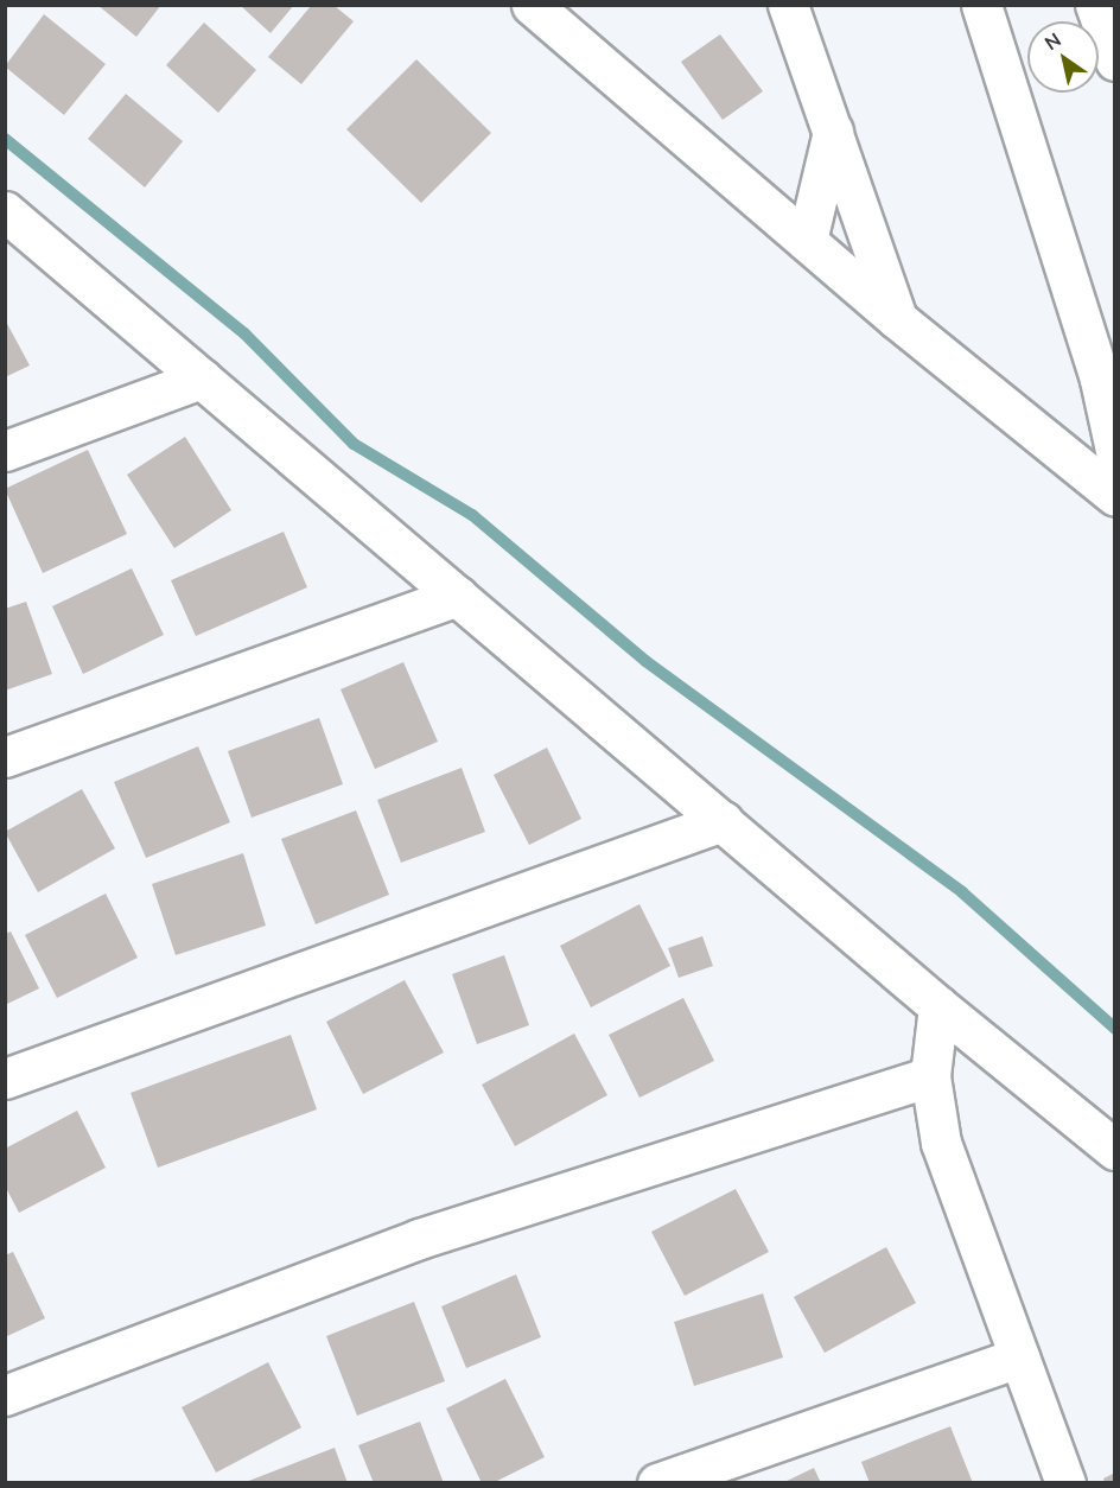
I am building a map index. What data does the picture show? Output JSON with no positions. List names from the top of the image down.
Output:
{
  "north": "top left"
}
